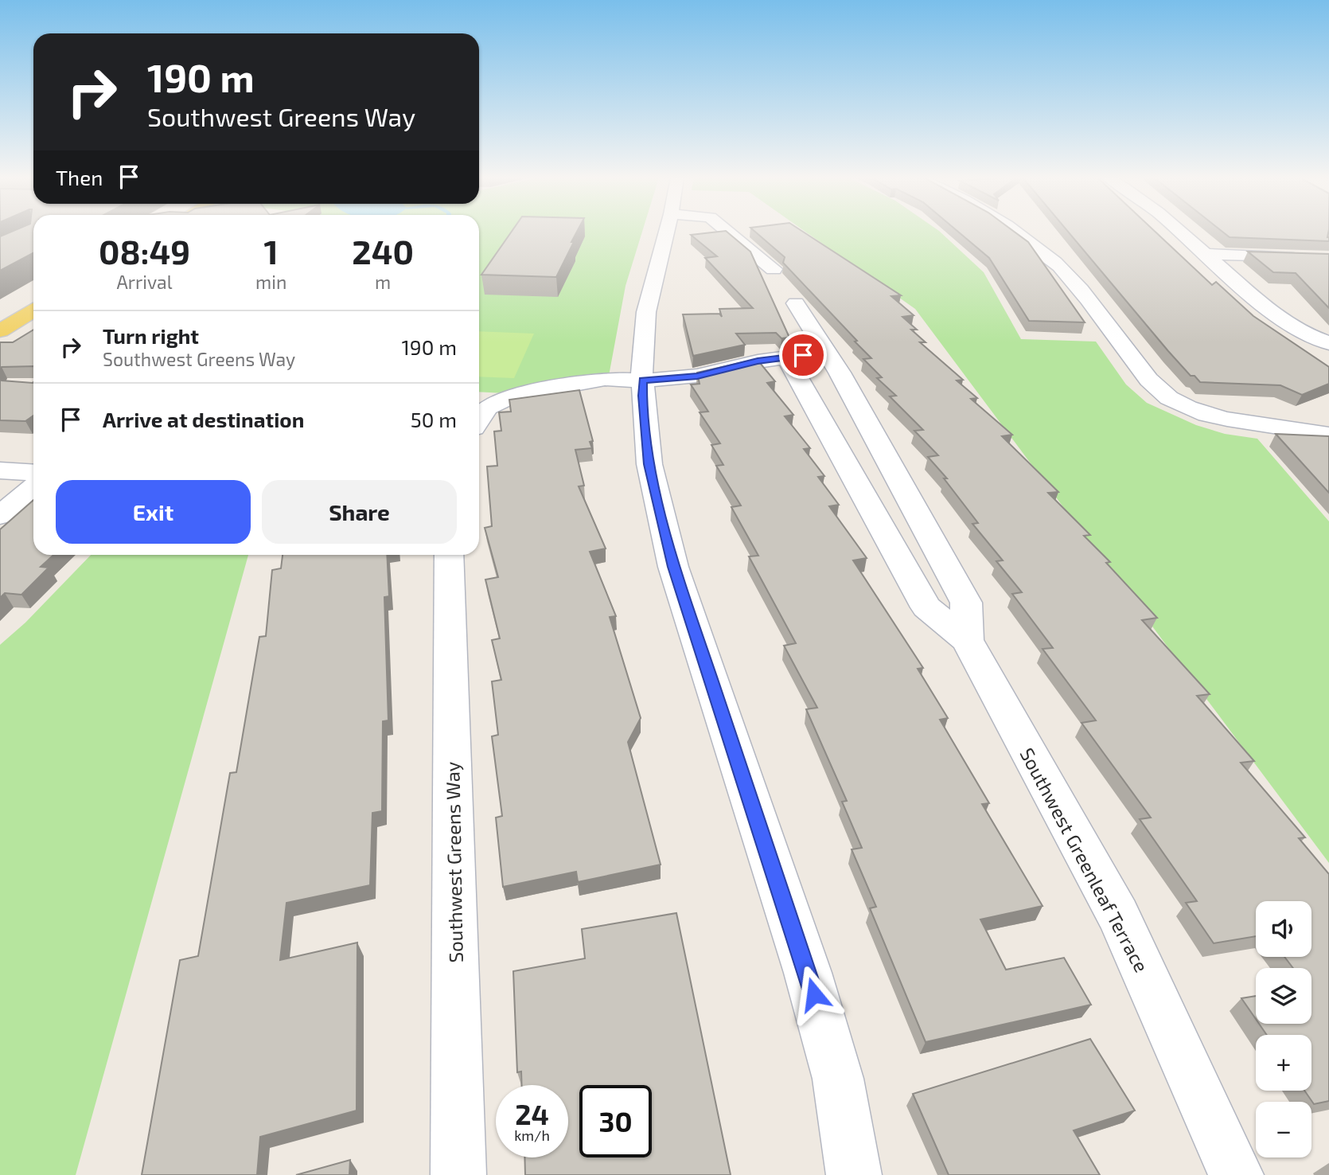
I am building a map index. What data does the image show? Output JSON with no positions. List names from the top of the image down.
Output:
{
  "streets": {
    "street": ["Southwest Greenleaf Terrace", "Southwest Greens Way"]
  },
  "page": {
    "turn": ["190 m", "Southwest Greens Way"],
    "then": "Then",
    "eta": [
      "08:49",
      "Arrival",
      "1",
      "min",
      "240",
      "m"
    ],
    "list": [
      {
        "name": "Turn right",
        "note": "Southwest Greens Way",
        "value": "190 m"
      },
      {
        "name": "Arrive at destination",
        "value": "50 m"
      }
    ],
    "buttons": ["Exit", "Share"],
    "map_buttons": ["+", "−"],
    "speed": "24 km/h",
    "limit": "30"
  }
}
